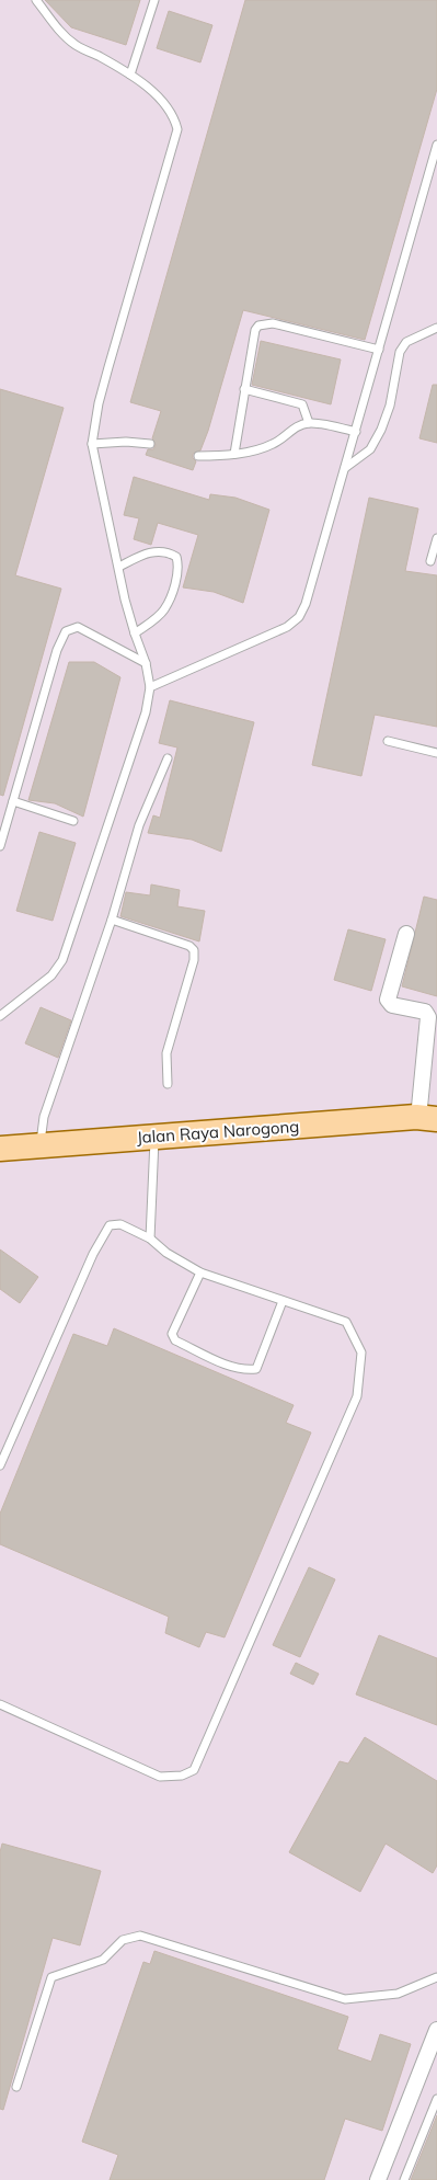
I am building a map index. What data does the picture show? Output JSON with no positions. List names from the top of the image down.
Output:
{
  "streets": {
    "main road": ["Jalan Raya Narogong"]
  }
}
